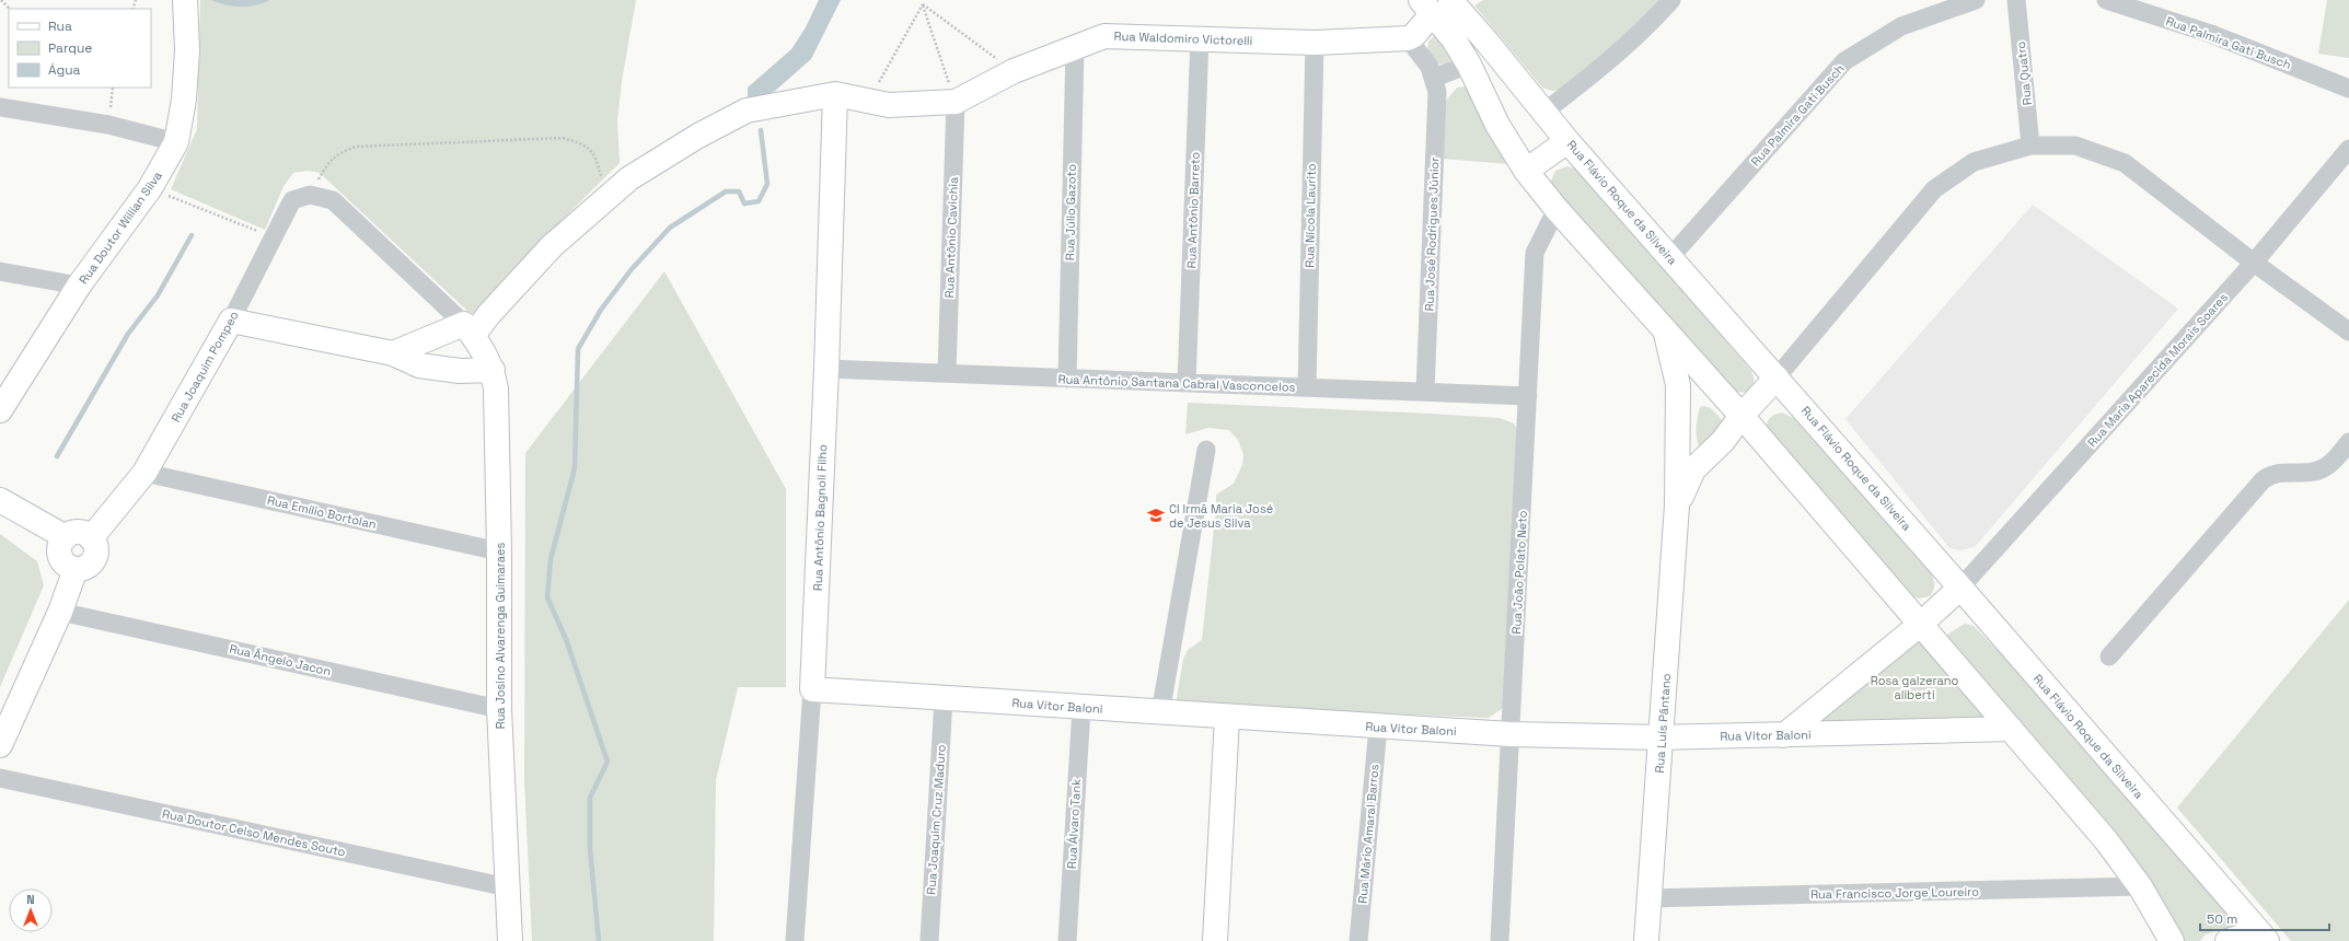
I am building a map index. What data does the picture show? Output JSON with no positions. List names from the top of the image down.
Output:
{
  "streets": {
    "street": [
      "Rua Waldomiro Victorelli",
      "Rua Palmira Gati Busch",
      "Rua Quatro",
      "Rua Flávio Roque da Silveira",
      "Rua Antônio Barreto",
      "Rua Júlio Gazoto",
      "Rua Nícola Laurito",
      "Rua Doutor Willian Silva",
      "Rua José Rodrigues Júnior",
      "Rua Antônio Cavichia",
      "Rua Joaquim Pompeo",
      "Rua Maria Aparecida Morais Soares",
      "Rua Antônio Santana Cabral Vasconcelos",
      "Rua Emílio Bortolan",
      "Rua Antônio Bagnoli Filho",
      "Rua João Polato Neto",
      "Rua Josino Alvarenga Guimaraes",
      "Rua Ângelo Jacon",
      "Rua Vítor Baloni",
      "Rua Luís Pântano",
      "Rua Joaquim Cruz Maduro",
      "Rua Álvaro Tank",
      "Rua Doutor Celso Mendes Souto",
      "Rua Mário Amaral Barros",
      "Rua Francisco Jorge Loureiro"
    ]
  },
  "crossings": [
    ["Rua Waldomiro Victorelli", "Rua Antônio Barreto"],
    ["Rua Waldomiro Victorelli", "Rua Júlio Gazoto"],
    ["Rua Waldomiro Victorelli", "Rua Nícola Laurito"],
    ["Rua Waldomiro Victorelli", "Rua José Rodrigues Júnior"],
    ["Rua Waldomiro Victorelli", "Rua Antônio Cavichia"],
    ["Rua Waldomiro Victorelli", "Rua Antônio Bagnoli Filho"],
    ["Rua Palmira Gati Busch", "Rua Flávio Roque da Silveira"],
    ["Rua Flávio Roque da Silveira", "Rua Maria Aparecida Morais Soares"],
    ["Rua Flávio Roque da Silveira", "Rua Luís Pântano"],
    ["Rua Antônio Barreto", "Rua Antônio Santana Cabral Vasconcelos"],
    ["Rua Júlio Gazoto", "Rua Antônio Santana Cabral Vasconcelos"],
    ["Rua Nícola Laurito", "Rua Antônio Santana Cabral Vasconcelos"],
    ["Rua José Rodrigues Júnior", "Rua Antônio Santana Cabral Vasconcelos"],
    ["Rua Antônio Cavichia", "Rua Antônio Santana Cabral Vasconcelos"],
    ["Rua Joaquim Pompeo", "Rua Emílio Bortolan"],
    ["Rua Antônio Santana Cabral Vasconcelos", "Rua Antônio Bagnoli Filho"],
    ["Rua Antônio Santana Cabral Vasconcelos", "Rua João Polato Neto"],
    ["Rua Emílio Bortolan", "Rua Josino Alvarenga Guimaraes"],
    ["Rua Antônio Bagnoli Filho", "Rua Vítor Baloni"],
    ["Rua João Polato Neto", "Rua Vítor Baloni"],
    ["Rua Josino Alvarenga Guimaraes", "Rua Ângelo Jacon"],
    ["Rua Josino Alvarenga Guimaraes", "Rua Doutor Celso Mendes Souto"],
    ["Rua Vítor Baloni", "Rua Luís Pântano"],
    ["Rua Vítor Baloni", "Rua Joaquim Cruz Maduro"],
    ["Rua Vítor Baloni", "Rua Álvaro Tank"],
    ["Rua Vítor Baloni", "Rua Mário Amaral Barros"],
    ["Rua Luís Pântano", "Rua Francisco Jorge Loureiro"]
  ],
  "parks": ["Rosa galzerano aliberti"],
  "places": {
    "school or university": ["CI Irmã Maria José de Jesus Silva"]
  },
  "legend": ["Rua", "Parque", "Água"],
  "scale_bar": "50 m",
  "north": "top"
}
